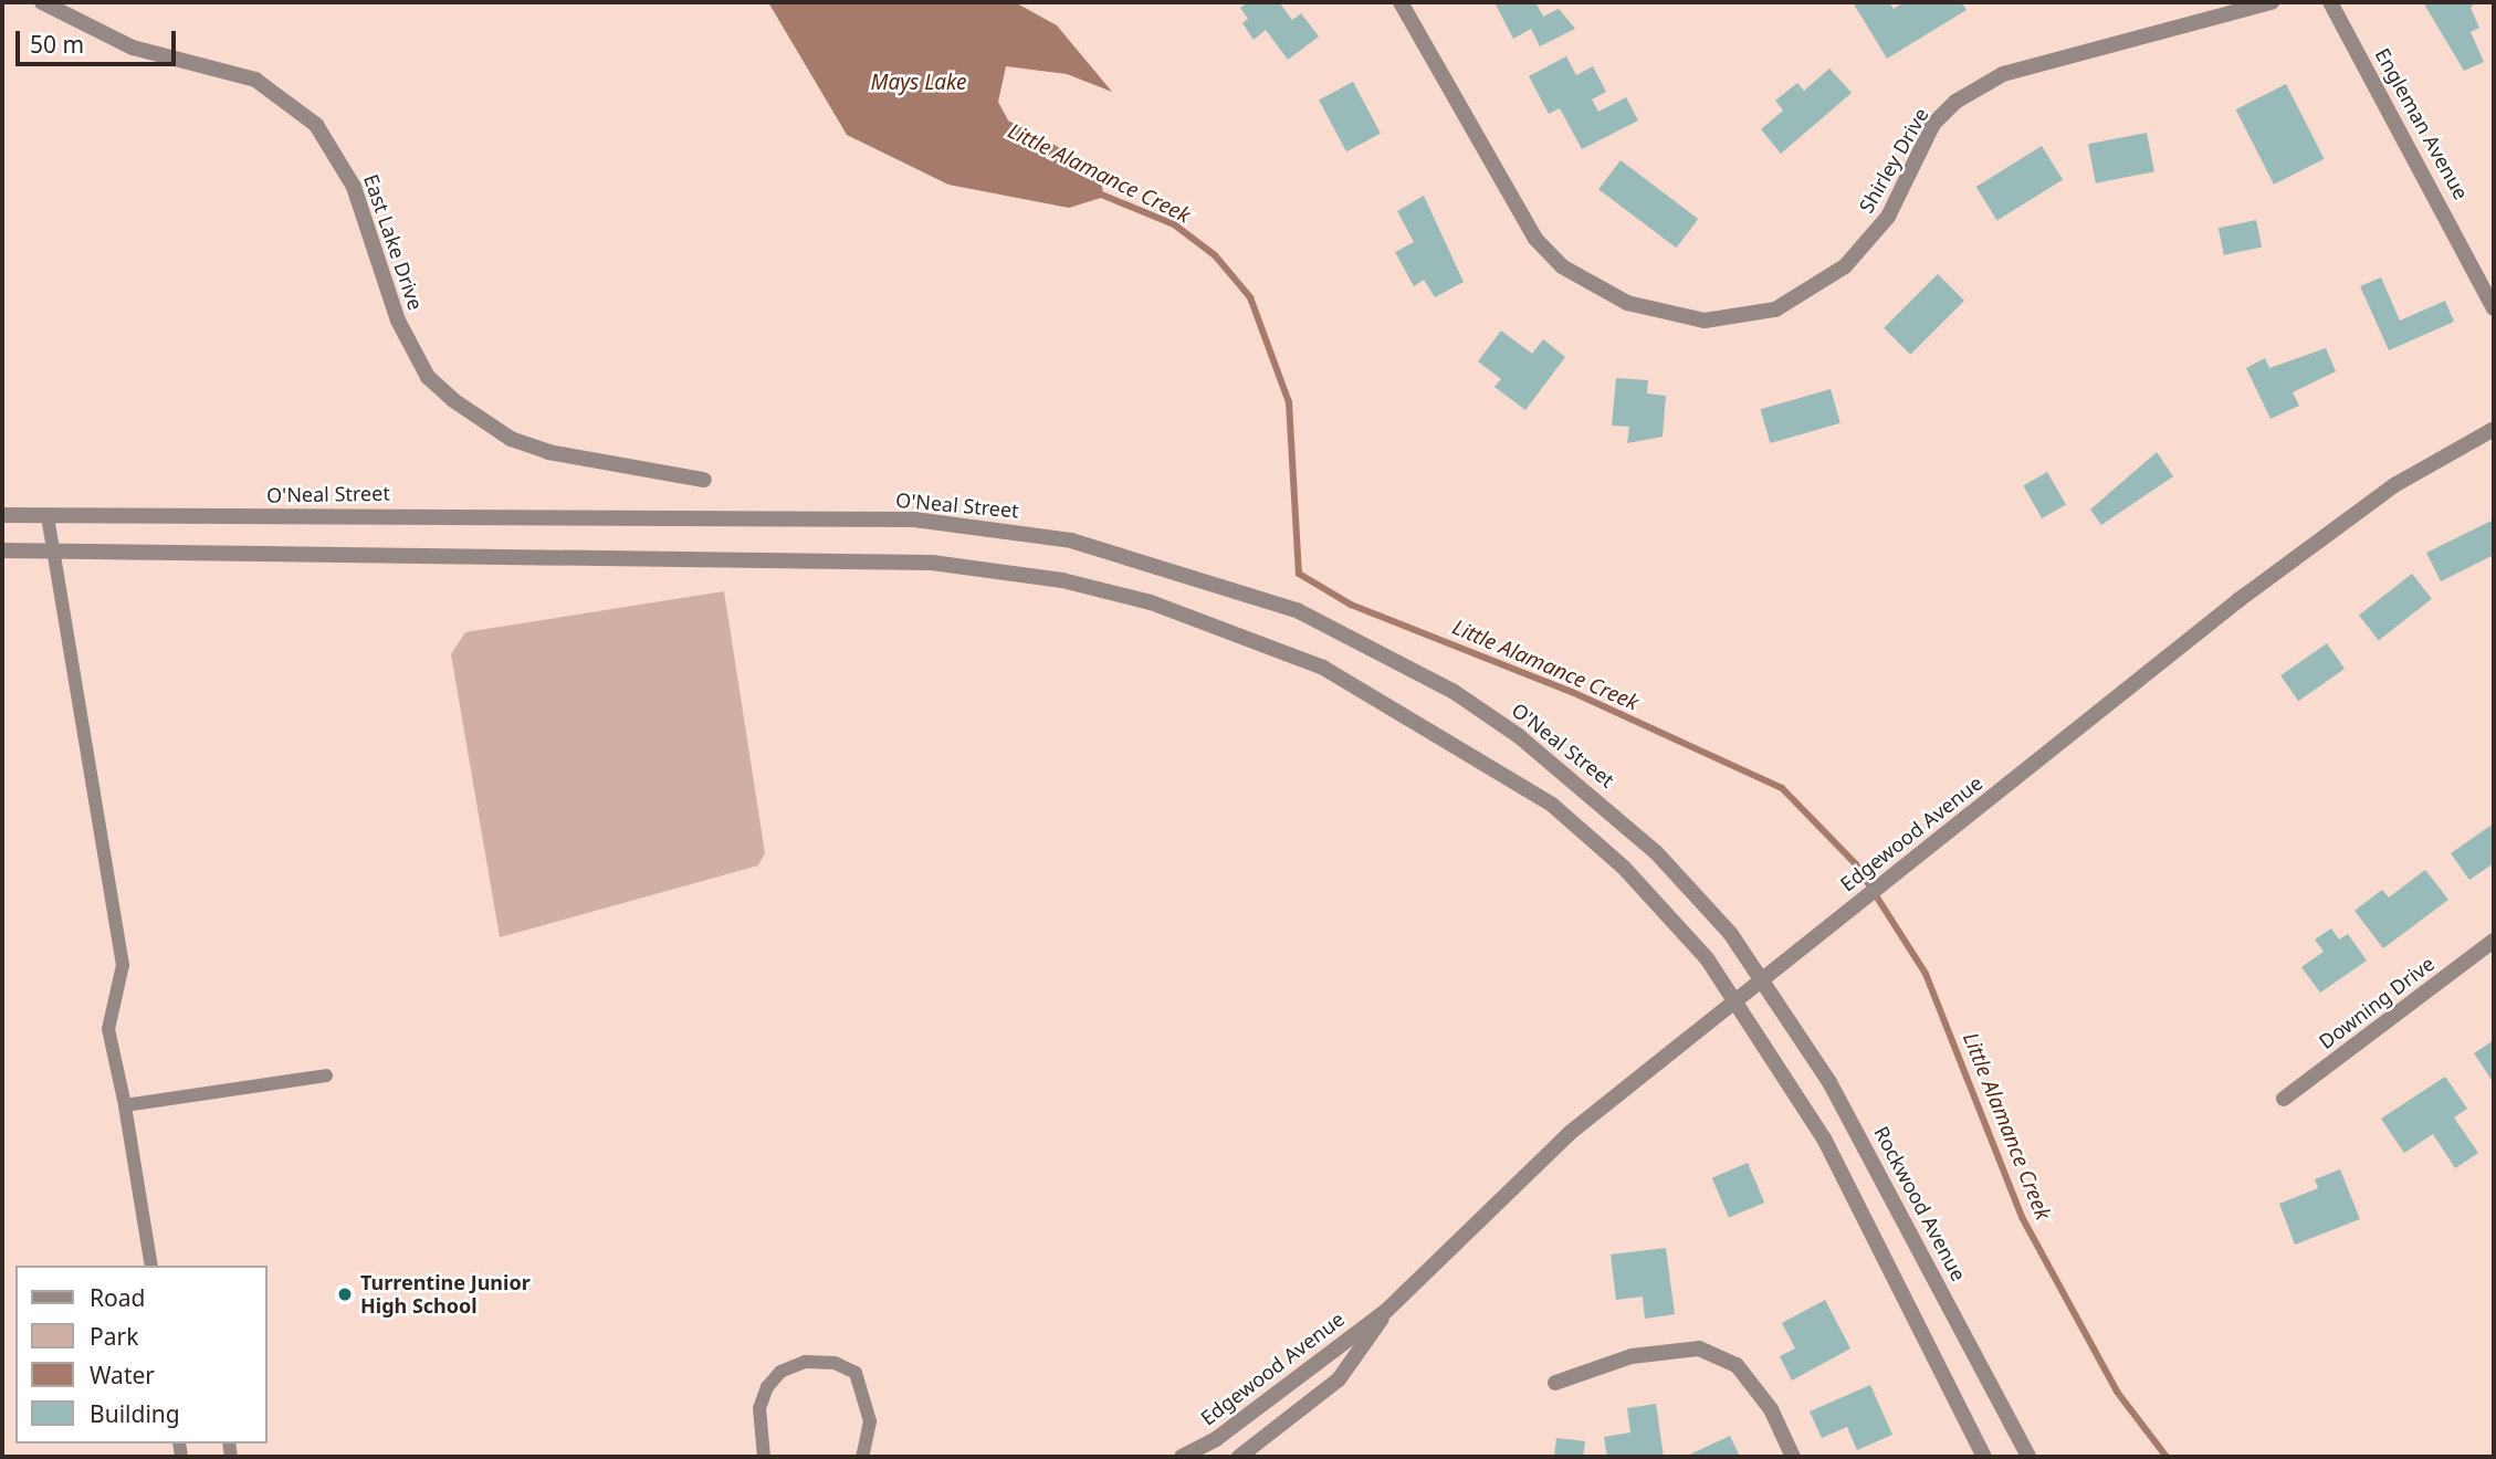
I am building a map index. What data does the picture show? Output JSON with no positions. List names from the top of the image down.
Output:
{
  "streets": {
    "street": [
      "Engleman Avenue",
      "Shirley Drive",
      "East Lake Drive",
      "O'Neal Street",
      "Edgewood Avenue",
      "Downing Drive",
      "Rockwood Avenue"
    ]
  },
  "crossings": [
    ["O'Neal Street", "Edgewood Avenue"],
    ["O'Neal Street", "Rockwood Avenue"],
    ["Edgewood Avenue", "Rockwood Avenue"]
  ],
  "water": ["Mays Lake", "Little Alamance Creek"],
  "places": ["Turrentine Junior High School"],
  "legend": [
    "Road",
    "Park",
    "Water",
    "Building"
  ],
  "scale_bar": "50 m"
}
